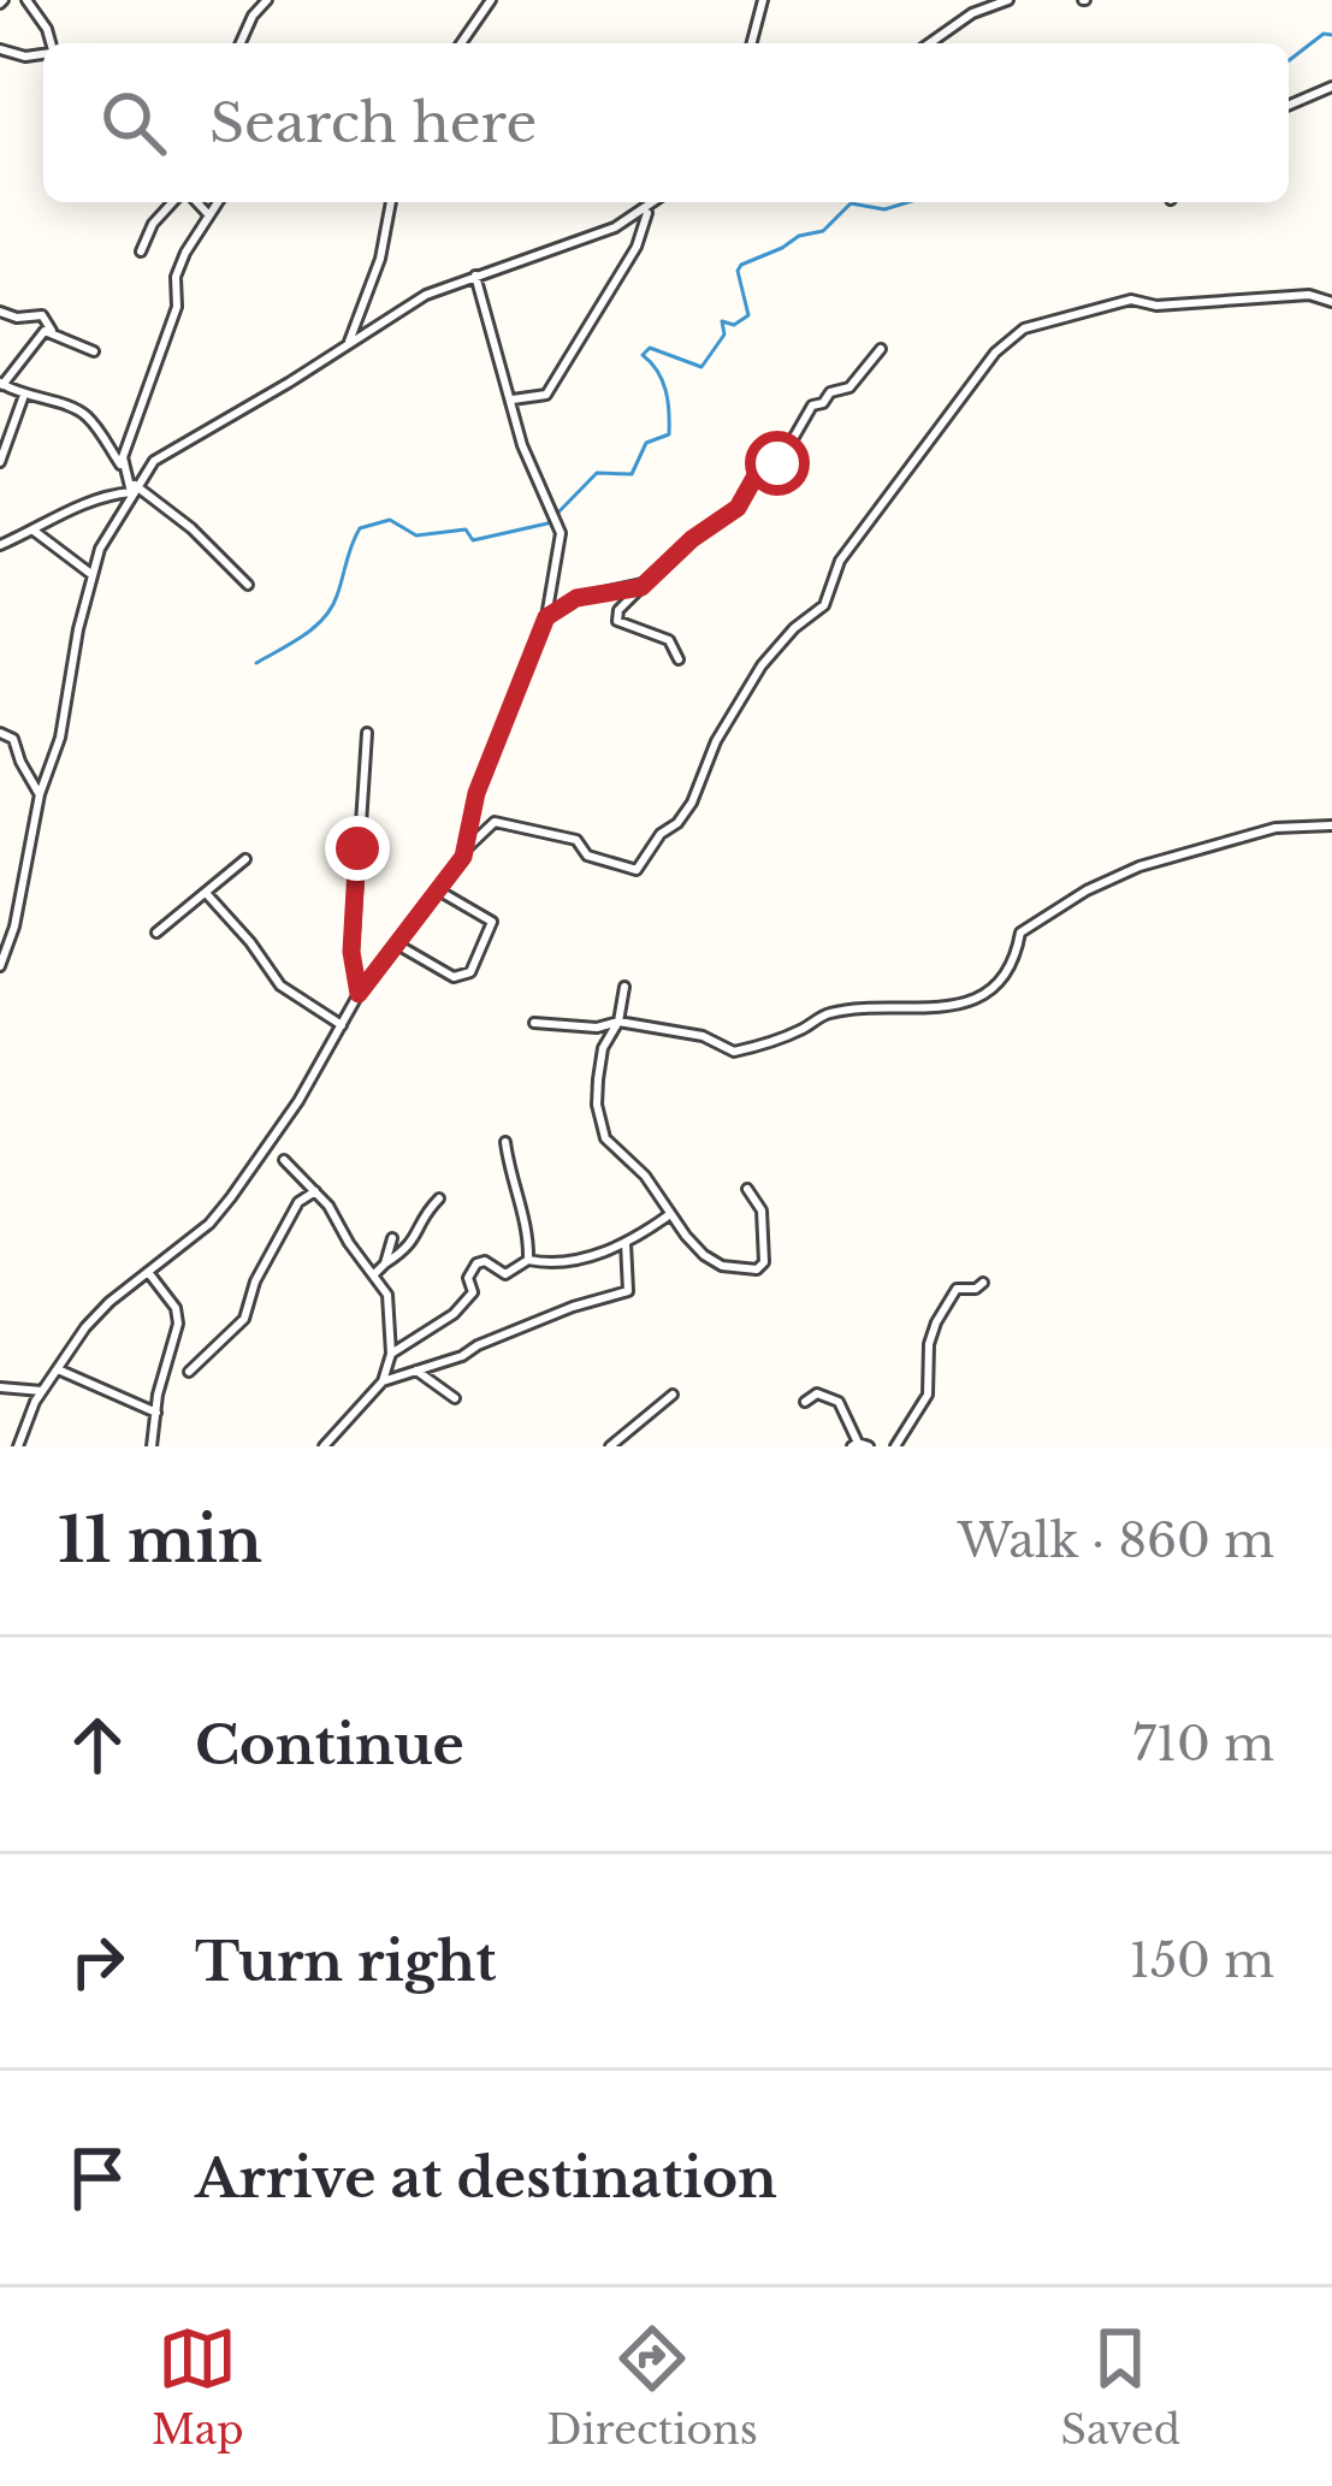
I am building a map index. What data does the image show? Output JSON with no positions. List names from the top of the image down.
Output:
{
  "page": {
    "search": "Search here",
    "heading": ["11 min", "Walk · 860 m"],
    "list": [
      ["Continue", "710 m"],
      ["Turn right", "150 m"],
      "Arrive at destination"
    ],
    "nav": ["Map", "Directions", "Saved"]
  }
}
